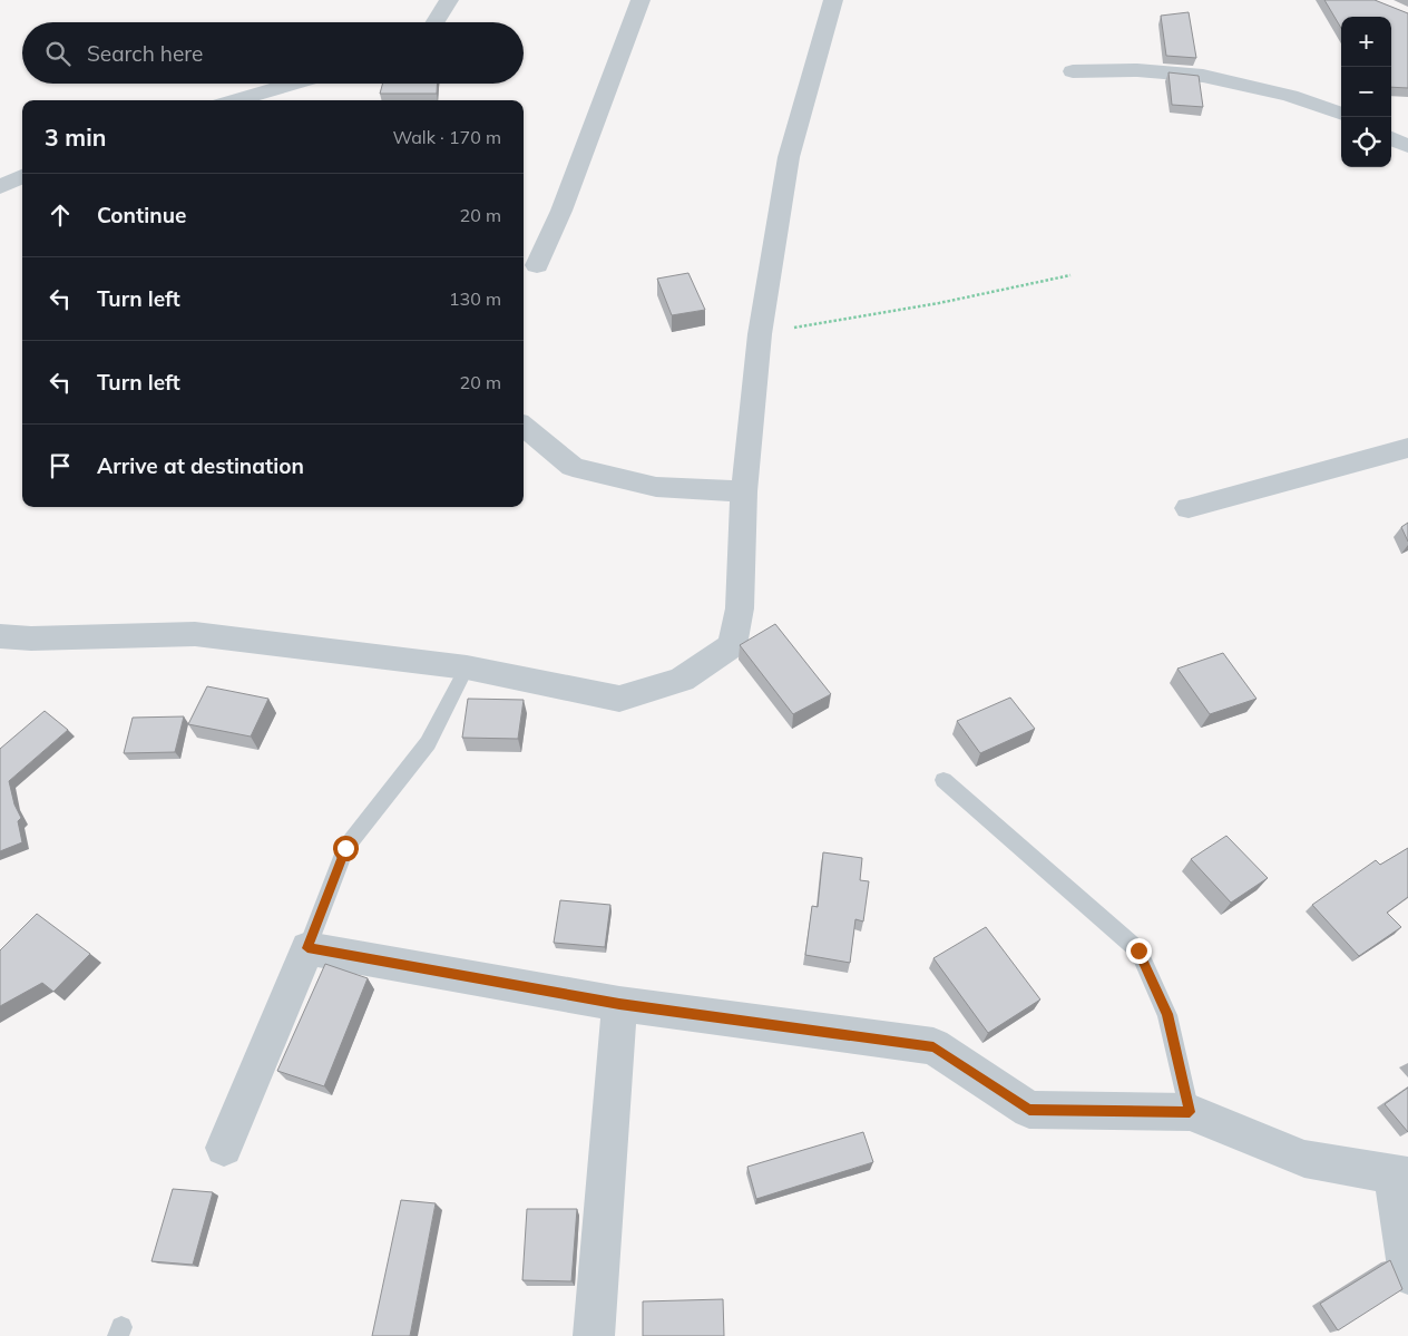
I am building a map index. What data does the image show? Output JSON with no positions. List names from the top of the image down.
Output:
{
  "page": {
    "map_buttons": ["+", "−"],
    "search": "Search here",
    "heading": ["3 min", "Walk · 170 m"],
    "list": [
      ["Continue", "20 m"],
      ["Turn left", "130 m"],
      ["Turn left", "20 m"],
      "Arrive at destination"
    ]
  }
}
